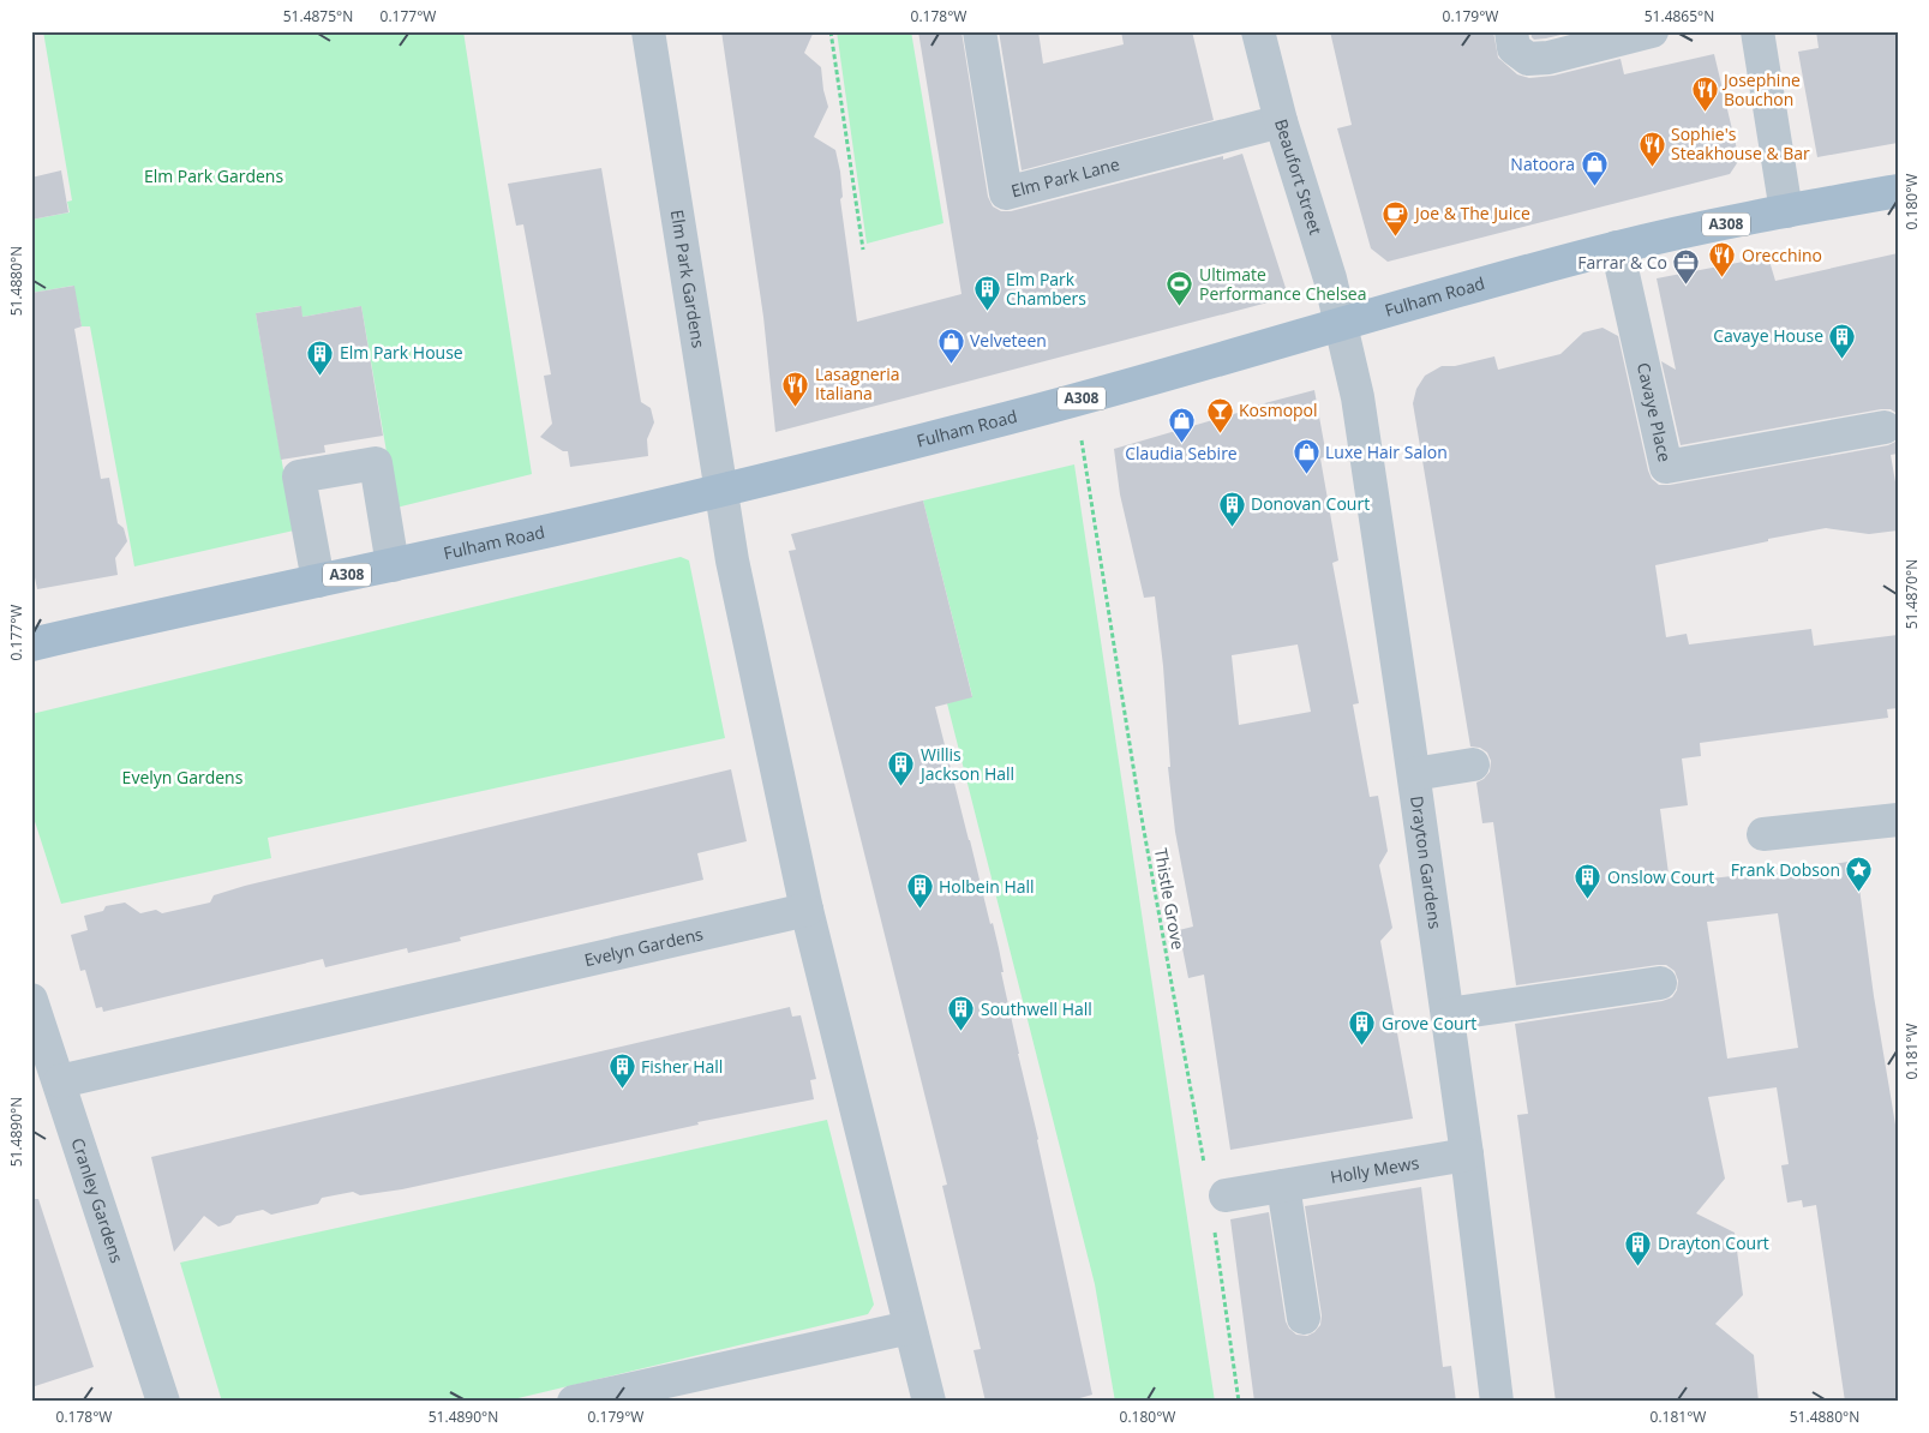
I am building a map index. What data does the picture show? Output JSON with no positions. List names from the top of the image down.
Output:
{
  "streets": {
    "main road": ["A308", "Fulham Road"],
    "street": [
      "Elm Park Lane",
      "Beaufort Street",
      "Elm Park Gardens",
      "Cavaye Place",
      "Drayton Gardens",
      "Evelyn Gardens",
      "Holly Mews",
      "Cranley Gardens"
    ],
    "path": ["Thistle Grove"]
  },
  "crossings": [
    ["Elm Park Lane", "Beaufort Street"],
    ["Beaufort Street", "Fulham Road"],
    ["Beaufort Street", "Drayton Gardens"],
    ["Elm Park Gardens", "Fulham Road"],
    ["Fulham Road", "Cavaye Place"],
    ["Fulham Road", "Drayton Gardens"],
    ["Fulham Road", "Thistle Grove"],
    ["Drayton Gardens", "Holly Mews"],
    ["Thistle Grove", "Holly Mews"],
    ["Evelyn Gardens", "Cranley Gardens"]
  ],
  "parks": ["Elm Park Gardens", "Evelyn Gardens"],
  "places": {
    "restaurant": [
      "Josephine Bouchon",
      "Sophie's Steakhouse & Bar",
      "Orecchino",
      "Lasagneria Italiana"
    ],
    "shop": [
      "Natoora",
      "Velveteen",
      "Claudia Sebire",
      "Luxe Hair Salon"
    ],
    "cafe": ["Joe & The Juice"],
    "office": ["Farrar & Co"],
    "sports": ["Ultimate Performance Chelsea"],
    "building": [
      "Elm Park Chambers",
      "Cavaye House",
      "Elm Park House",
      "Donovan Court",
      "Willis Jackson Hall",
      "Onslow Court",
      "Holbein Hall",
      "Southwell Hall",
      "Grove Court",
      "Fisher Hall",
      "Drayton Court"
    ],
    "bar": ["Kosmopol"],
    "place": ["Frank Dobson"]
  },
  "coordinates": [
    "51.4875°N",
    "0.177°W",
    "0.178°W",
    "0.179°W",
    "51.4865°N",
    "0.180°W",
    "51.4880°N",
    "51.4870°N",
    "0.181°W",
    "51.4890°N"
  ]
}
